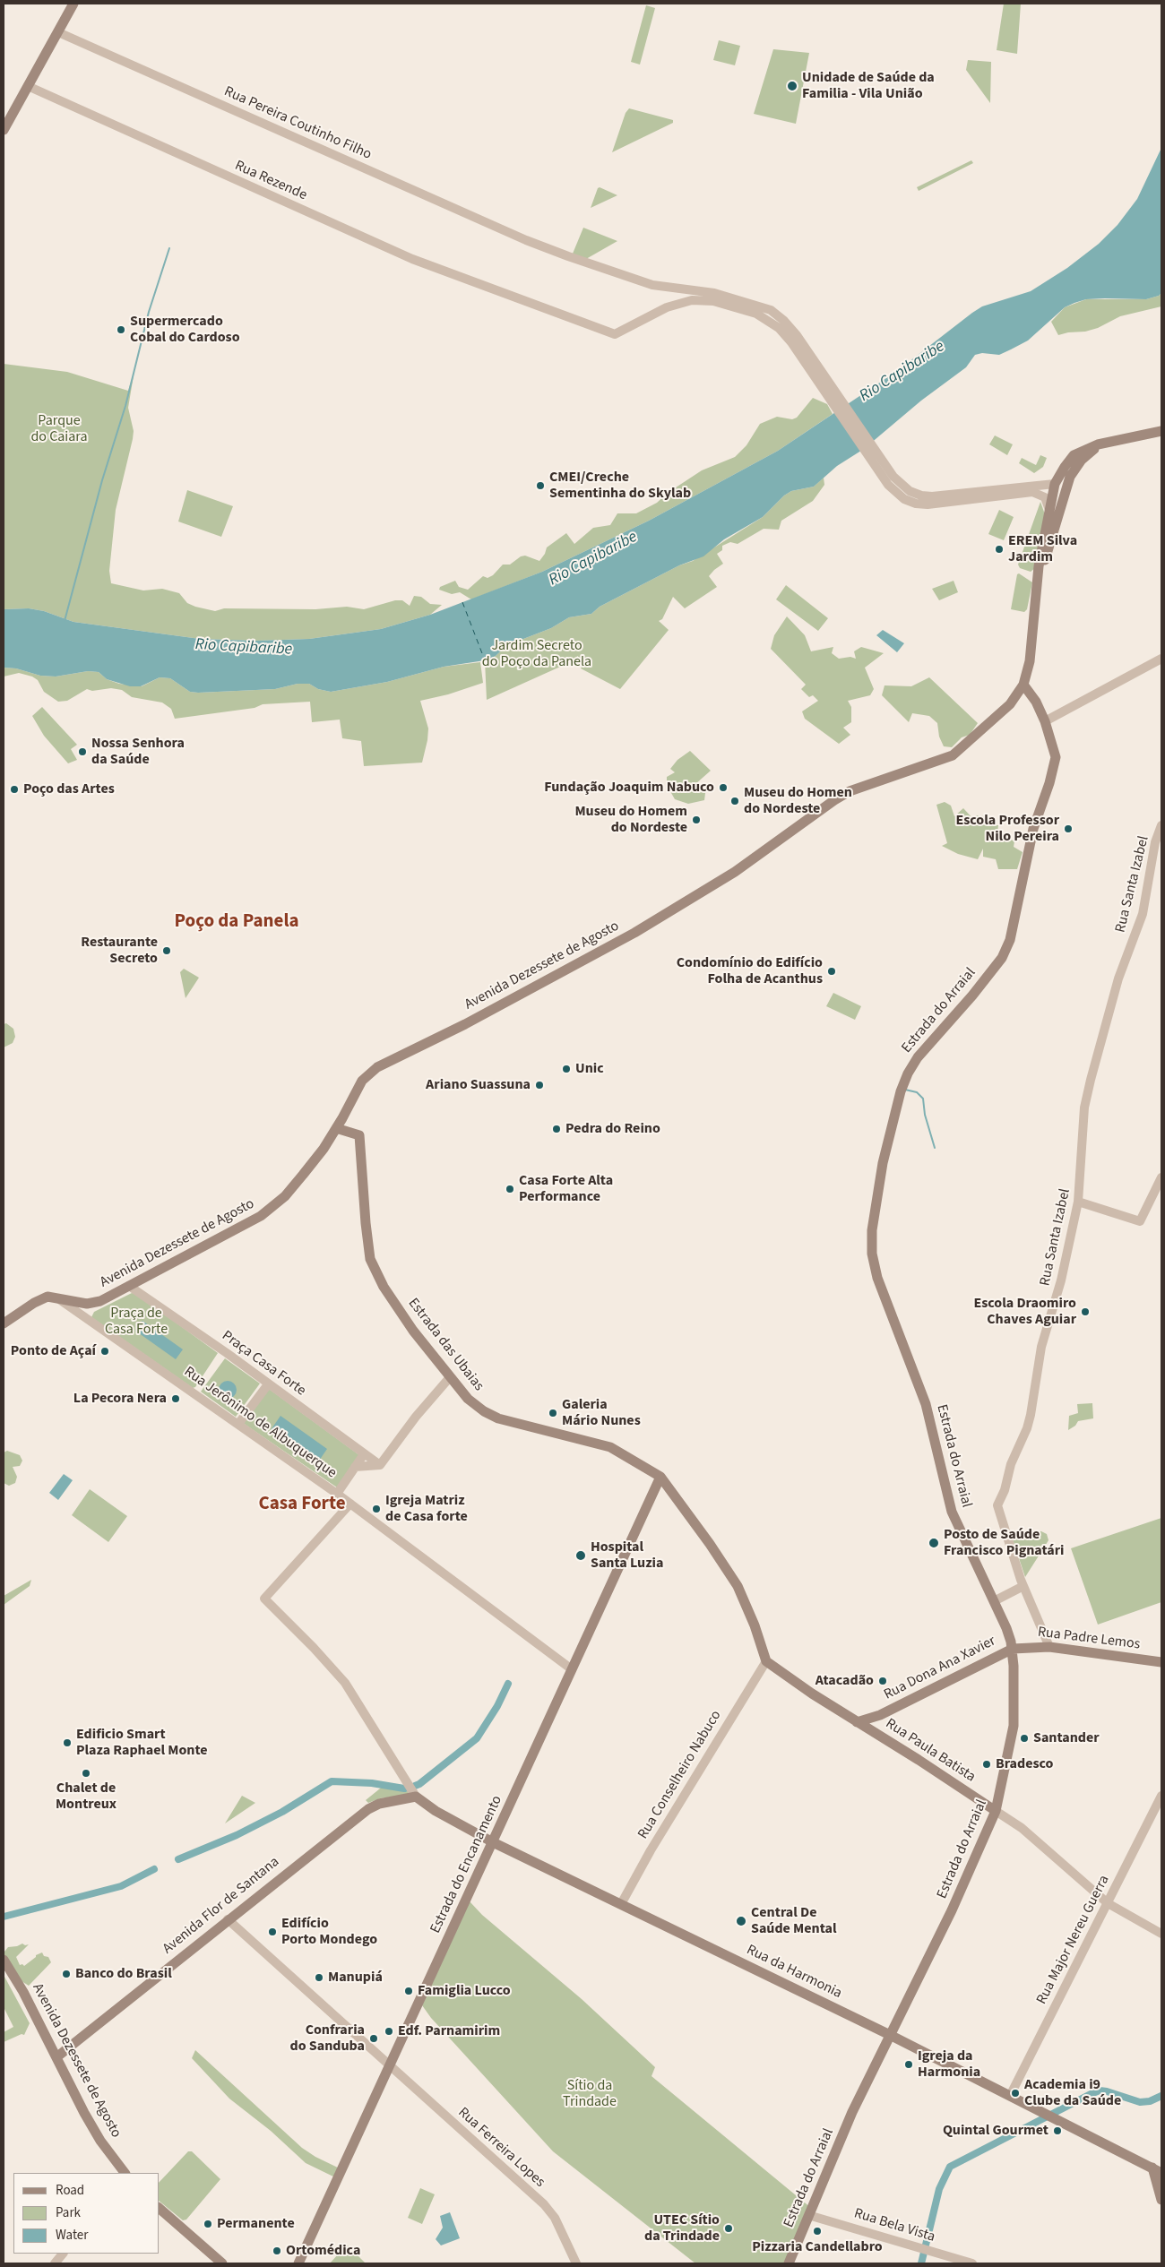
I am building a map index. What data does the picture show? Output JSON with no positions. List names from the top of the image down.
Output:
{
  "streets": {
    "main road": [
      "Avenida Dezessete de Agosto",
      "Estrada do Arraial",
      "Estrada das Ubaias",
      "Rua Padre Lemos",
      "Rua Dona Ana Xavier",
      "Rua Paula Batista",
      "Estrada do Encanamento",
      "Avenida Flor de Santana",
      "Rua da Harmonia"
    ],
    "street": [
      "Rua Pereira Coutinho Filho",
      "Rua Rezende",
      "Rua Santa Izabel",
      "Praça Casa Forte",
      "Rua Jerônimo de Albuquerque",
      "Rua Conselheiro Nabuco",
      "Rua Major Nereu Guerra",
      "Rua Ferreira Lopes",
      "Rua Bela Vista"
    ]
  },
  "crossings": [
    ["Rua Santa Izabel", "Rua Padre Lemos"],
    ["Avenida Dezessete de Agosto", "Estrada do Arraial"],
    ["Avenida Dezessete de Agosto", "Praça Casa Forte"],
    ["Avenida Dezessete de Agosto", "Rua Jerônimo de Albuquerque"],
    ["Avenida Dezessete de Agosto", "Avenida Flor de Santana"],
    ["Estrada do Arraial", "Rua Padre Lemos"],
    ["Estrada do Arraial", "Rua Dona Ana Xavier"],
    ["Estrada do Arraial", "Rua Paula Batista"],
    ["Estrada do Arraial", "Rua da Harmonia"],
    ["Estrada do Arraial", "Rua Bela Vista"],
    ["Estrada das Ubaias", "Rua Paula Batista"],
    ["Estrada das Ubaias", "Rua Conselheiro Nabuco"],
    ["Estrada das Ubaias", "Estrada do Encanamento"],
    ["Rua Jerônimo de Albuquerque", "Estrada do Encanamento"],
    ["Rua Padre Lemos", "Rua Dona Ana Xavier"],
    ["Rua Dona Ana Xavier", "Rua Paula Batista"],
    ["Rua Paula Batista", "Rua Conselheiro Nabuco"],
    ["Rua Paula Batista", "Rua Major Nereu Guerra"],
    ["Rua Conselheiro Nabuco", "Rua da Harmonia"],
    ["Estrada do Encanamento", "Rua da Harmonia"],
    ["Estrada do Encanamento", "Rua Ferreira Lopes"],
    ["Avenida Flor de Santana", "Rua da Harmonia"],
    ["Avenida Flor de Santana", "Rua Ferreira Lopes"],
    ["Rua Major Nereu Guerra", "Rua da Harmonia"]
  ],
  "districts": ["Poço da Panela", "Casa Forte"],
  "water": ["Rio Capibaribe"],
  "parks": [
    "Parque do Caiara",
    "Jardim Secreto do Poço da Panela",
    "Praça de Casa Forte",
    "Sítio da Trindade"
  ],
  "places": [
    "Unidade de Saúde da Familia - Vila União",
    "Supermercado Cobal do Cardoso",
    "CMEI/Creche Sementinha do Skylab",
    "EREM Silva Jardim",
    "Nossa Senhora da Saúde",
    "Fundação Joaquim Nabuco",
    "Poço das Artes",
    "Museu do Homen do Nordeste",
    "Museu do Homem do Nordeste",
    "Escola Professor Nilo Pereira",
    "Restaurante Secreto",
    "Condomínio do Edifício Folha de Acanthus",
    "Unic",
    "Ariano Suassuna",
    "Pedra do Reino",
    "Casa Forte Alta Performance",
    "Escola Draomiro Chaves Aguiar",
    "Ponto de Açaí",
    "La Pecora Nera",
    "Galeria Mário Nunes",
    "Igreja Matriz de Casa forte",
    "Posto de Saúde Francisco Pignatári",
    "Hospital Santa Luzia",
    "Atacadão",
    "Santander",
    "Edificio Smart Plaza Raphael Monte",
    "Bradesco",
    "Chalet de Montreux",
    "Central De Saúde Mental",
    "Edifício Porto Mondego",
    "Banco do Brasil",
    "Manupiá",
    "Famiglia Lucco",
    "Edf. Parnamirim",
    "Confraria do Sanduba",
    "Igreja da Harmonia",
    "Academia i9 Clube da Saúde",
    "Quintal Gourmet",
    "Permanente",
    "UTEC Sítio da Trindade",
    "Pizzaria Candellabro",
    "Ortomédica"
  ],
  "legend": ["Road", "Park", "Water"]
}
